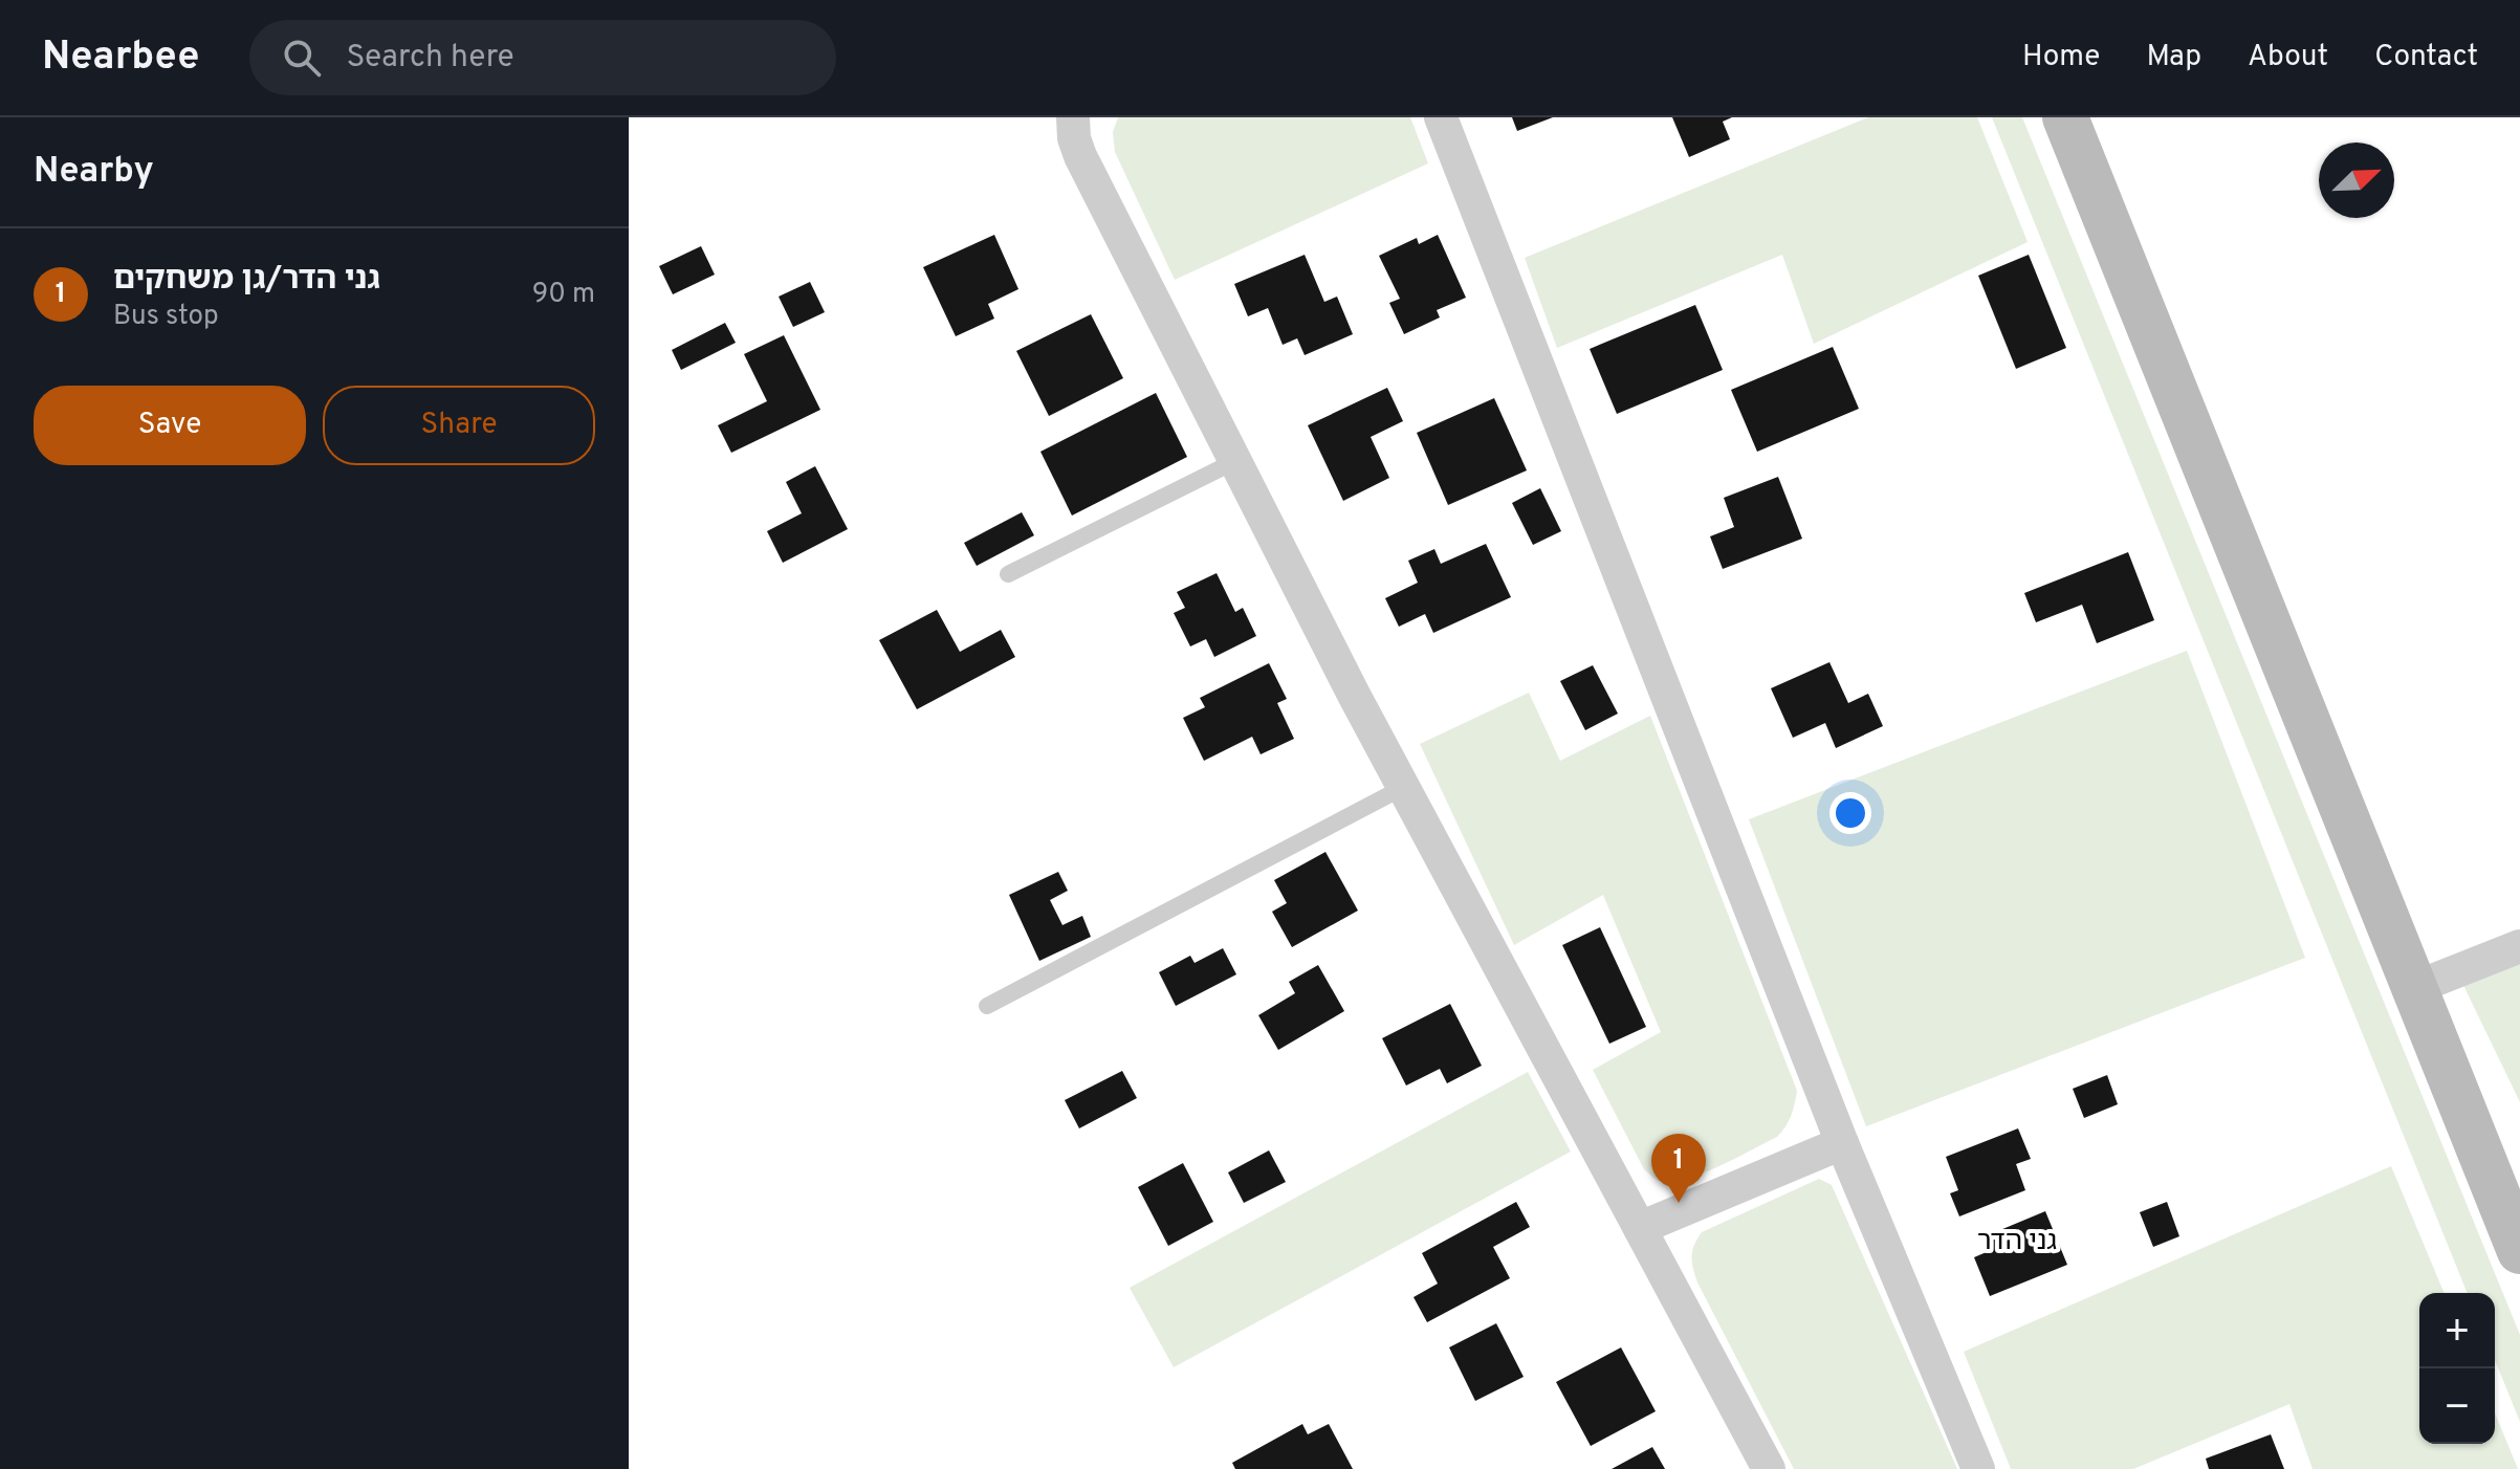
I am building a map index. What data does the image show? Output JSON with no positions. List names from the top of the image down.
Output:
{
  "districts": ["גני הדר"],
  "north": "top right",
  "page": {
    "header": "Nearbee",
    "search": "Search here",
    "nav": [
      "Home",
      "Map",
      "About",
      "Contact"
    ],
    "heading": "Nearby",
    "list": [
      {
        "mark": "1",
        "name": "גני הדר/גן משחקים",
        "note": "Bus stop",
        "value": "90 m"
      }
    ],
    "buttons": ["Save", "Share"],
    "pins": "1",
    "map_buttons": ["+", "−"]
  }
}
